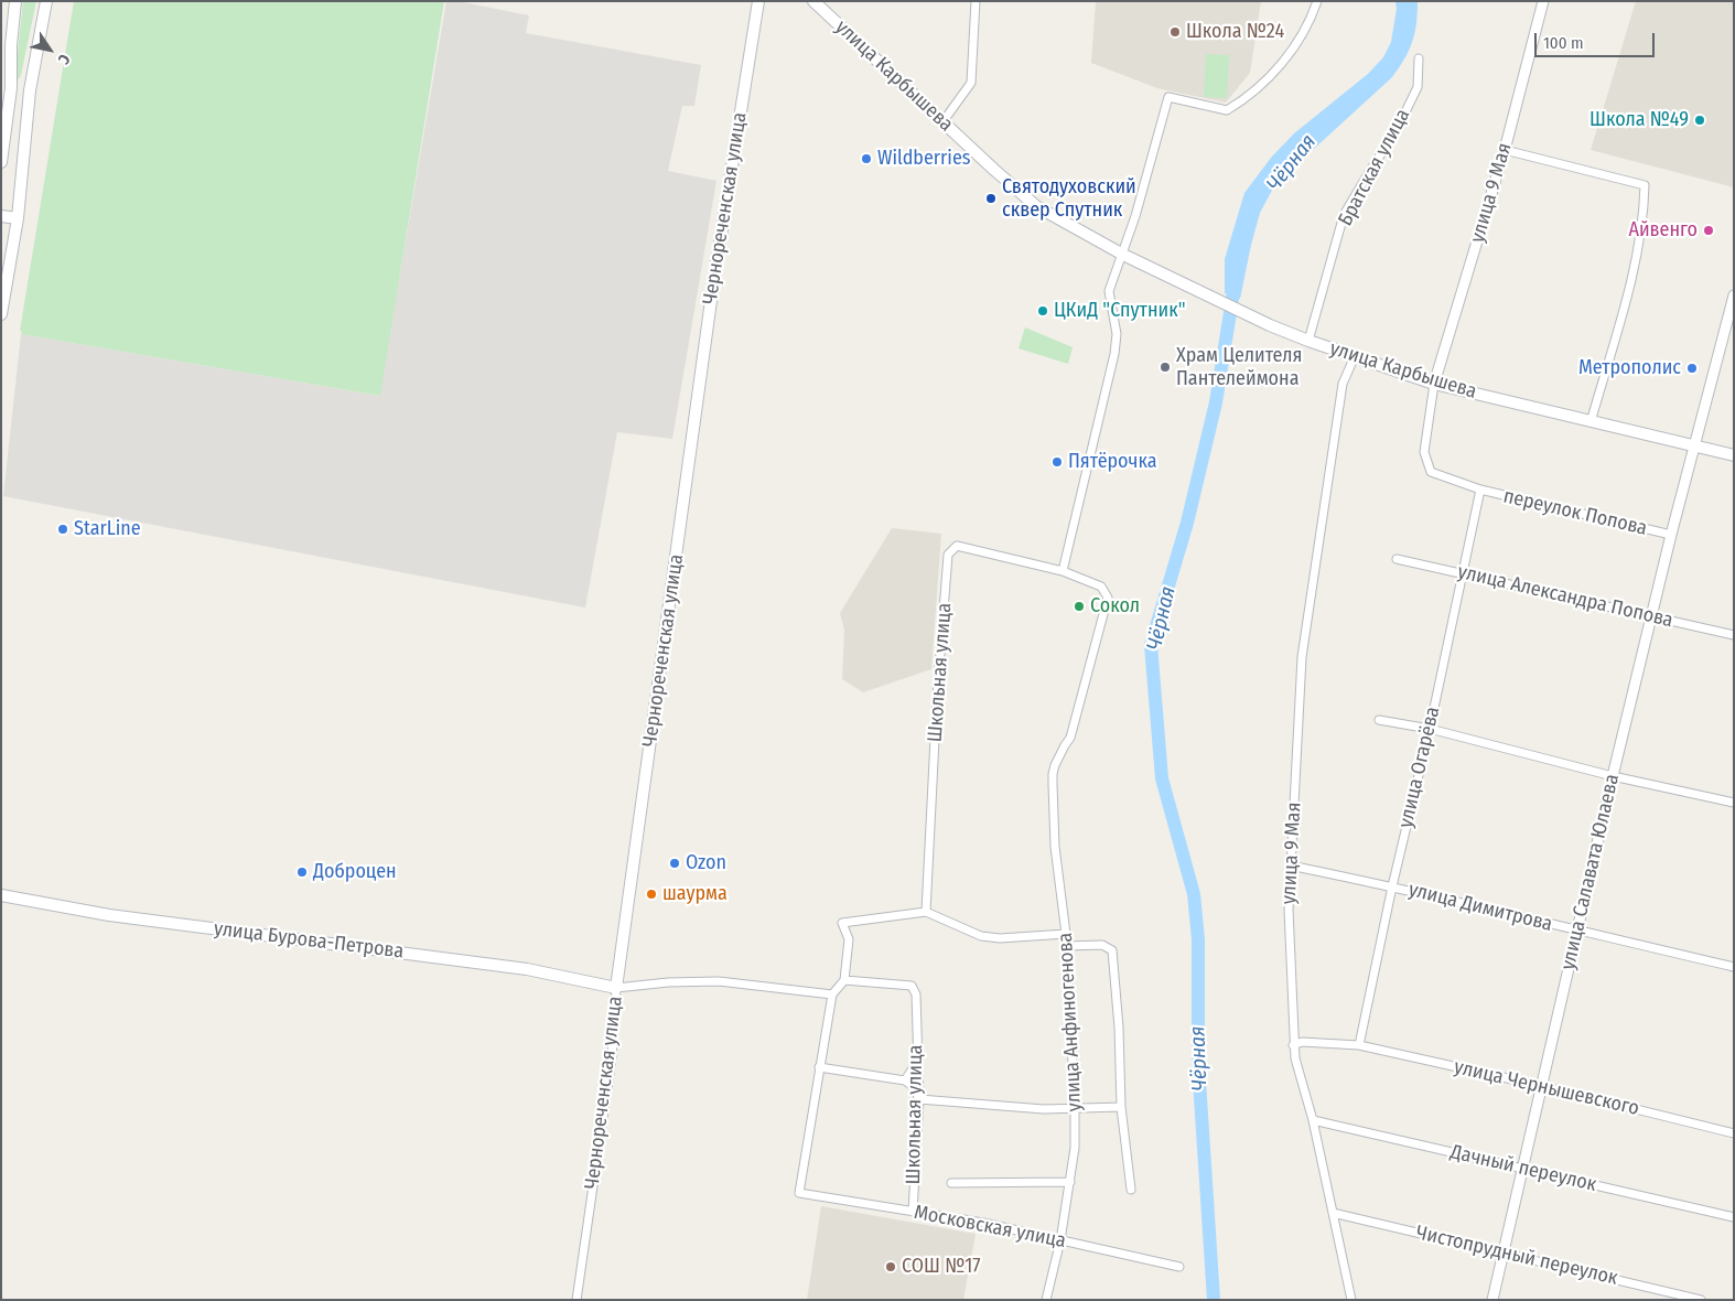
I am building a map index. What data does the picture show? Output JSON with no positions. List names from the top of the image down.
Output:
{
  "streets": {
    "main road": ["улица Карбышева", "Чернореченская улица", "улица Бурова-Петрова"],
    "street": [
      "Братская улица",
      "улица 9 Мая",
      "переулок Попова",
      "улица Александра Попова",
      "Школьная улица",
      "улица Огарёва",
      "улица Салавата Юлаева",
      "улица Димитрова",
      "улица Анфиногенова",
      "улица Чернышевского",
      "Дачный переулок",
      "Московская улица",
      "Чистопрудный переулок"
    ]
  },
  "crossings": [
    ["улица Карбышева", "Братская улица"],
    ["улица Карбышева", "улица 9 Мая"],
    ["улица Карбышева", "переулок Попова"],
    ["улица Карбышева", "улица Салавата Юлаева"],
    ["улица 9 Мая", "переулок Попова"],
    ["улица 9 Мая", "улица Димитрова"],
    ["улица 9 Мая", "улица Чернышевского"],
    ["улица 9 Мая", "Дачный переулок"],
    ["улица 9 Мая", "Чистопрудный переулок"],
    ["Чернореченская улица", "улица Бурова-Петрова"],
    ["переулок Попова", "улица Огарёва"],
    ["переулок Попова", "улица Салавата Юлаева"],
    ["улица Александра Попова", "улица Огарёва"],
    ["улица Александра Попова", "улица Салавата Юлаева"],
    ["Школьная улица", "улица Анфиногенова"],
    ["Школьная улица", "Московская улица"],
    ["улица Огарёва", "улица Димитрова"],
    ["улица Огарёва", "улица Чернышевского"],
    ["улица Салавата Юлаева", "улица Димитрова"],
    ["улица Салавата Юлаева", "улица Чернышевского"],
    ["улица Салавата Юлаева", "Дачный переулок"],
    ["улица Салавата Юлаева", "Чистопрудный переулок"],
    ["улица Анфиногенова", "Московская улица"]
  ],
  "water": ["Чёрная"],
  "places": [
    "Школа №24",
    "Школа №49",
    "Wildberries",
    "Святодуховский сквер Спутник",
    "Айвенго",
    "ЦКиД \"Спутник\"",
    "Храм Целителя Пантелеймона",
    "Метрополис",
    "Пятёрочка",
    "StarLine",
    "Сокол",
    "Ozon",
    "Доброцен",
    "шаурма",
    "СОШ №17"
  ],
  "scale_bar": "100 m",
  "north": "bottom right"
}
